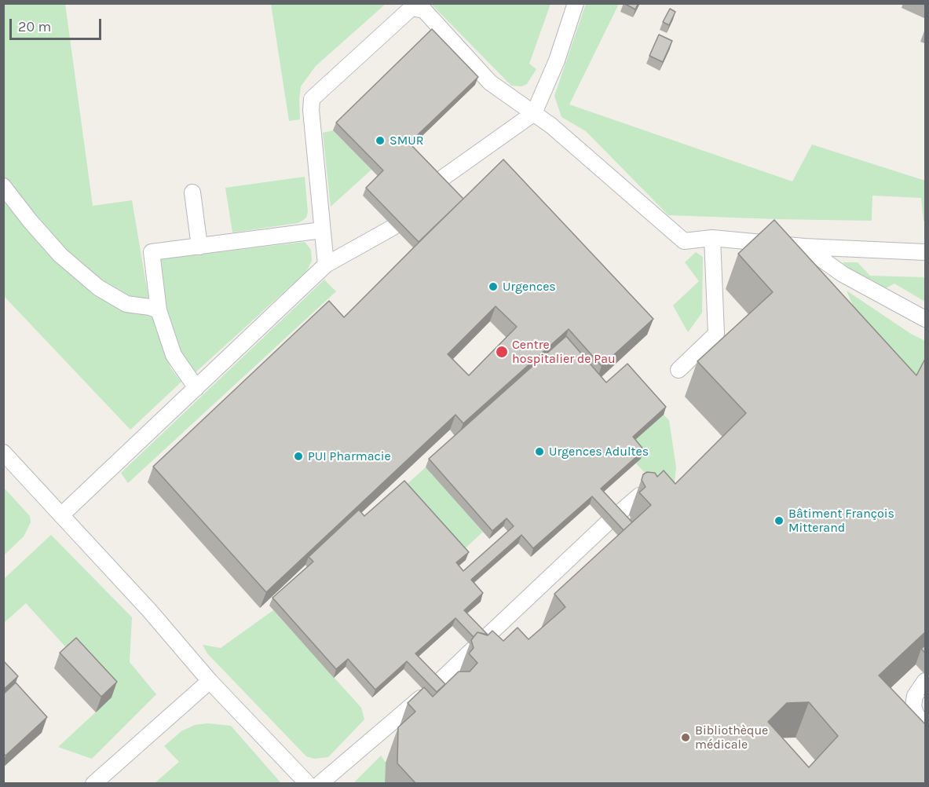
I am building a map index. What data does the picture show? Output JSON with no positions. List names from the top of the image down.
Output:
{
  "places": [
    "SMUR",
    "Urgences",
    "Centre hospitalier de Pau",
    "Urgences Adultes",
    "PUI Pharmacie",
    "Bâtiment François Mitterand",
    "Bibliothèque médicale"
  ],
  "scale_bar": "20 m"
}
